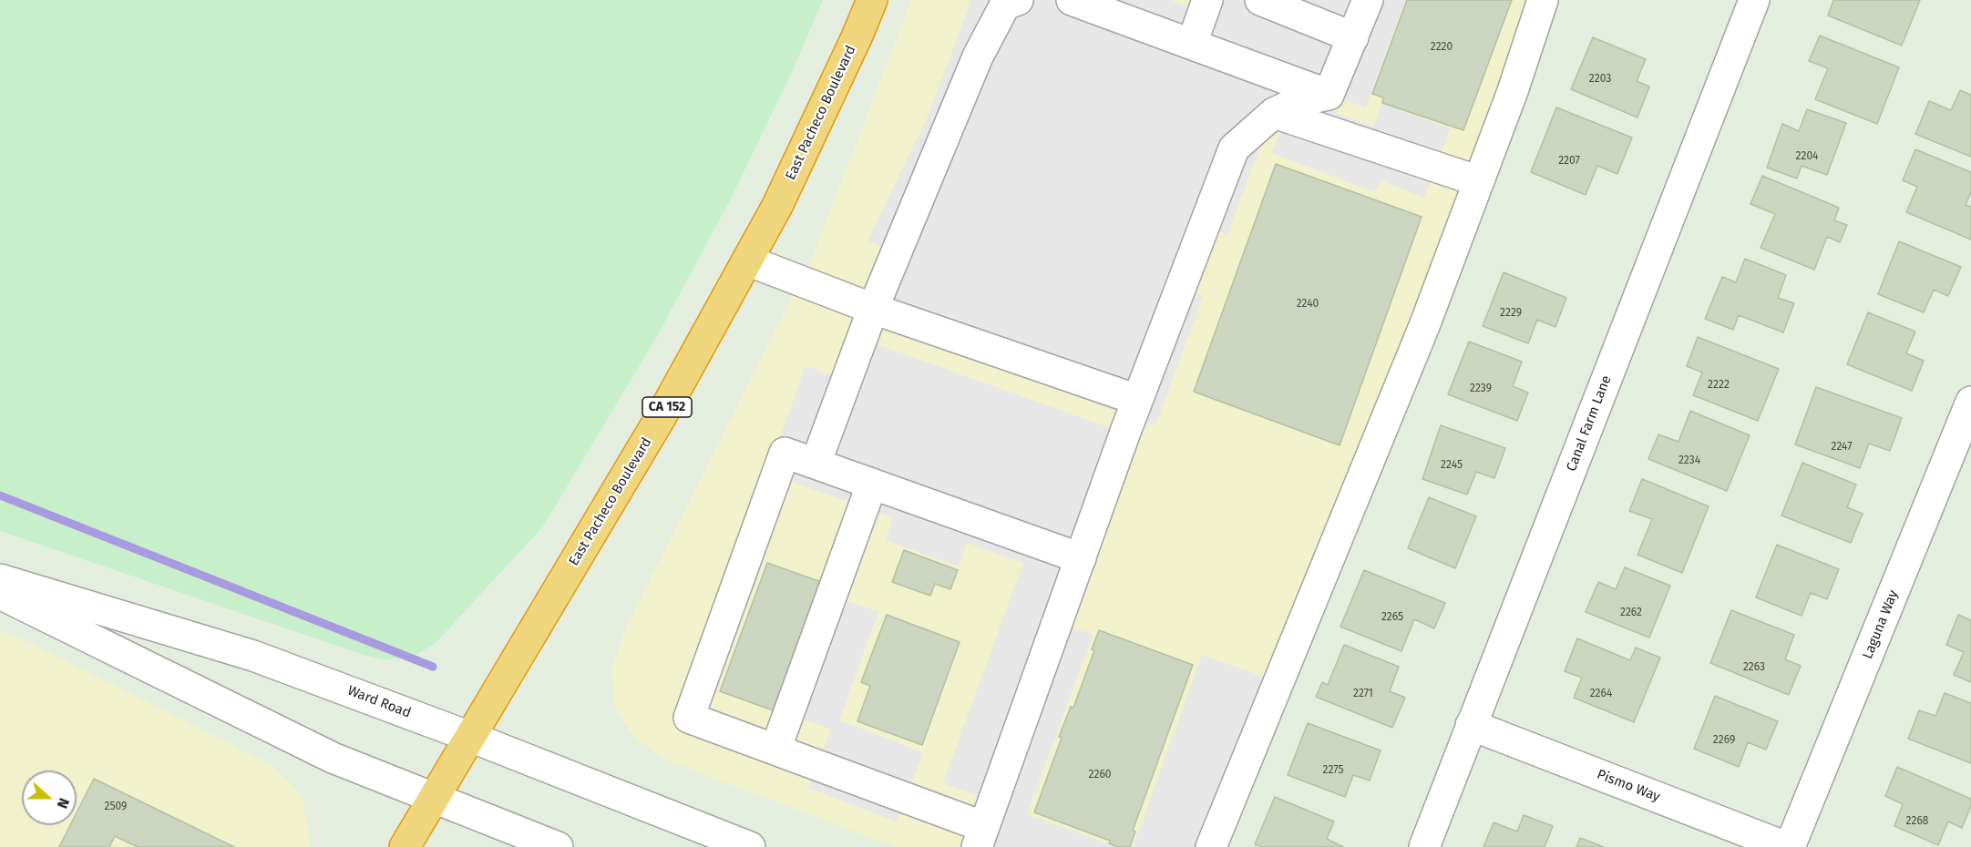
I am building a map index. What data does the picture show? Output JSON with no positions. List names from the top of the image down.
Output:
{
  "streets": {
    "highway": ["East Pacheco Boulevard", "CA 152"],
    "street": [
      "Canal Farm Lane",
      "Laguna Way",
      "Ward Road",
      "Pismo Way"
    ]
  },
  "crossings": [
    ["East Pacheco Boulevard", "Ward Road"],
    ["Canal Farm Lane", "Pismo Way"]
  ],
  "house_numbers": [
    "2220",
    "2203",
    "2204",
    "2207",
    "2240",
    "2229",
    "2222",
    "2239",
    "2247",
    "2234",
    "2245",
    "2262",
    "2265",
    "2263",
    "2271",
    "2264",
    "2269",
    "2275",
    "2260",
    "2509",
    "2268"
  ],
  "north": "right"
}
